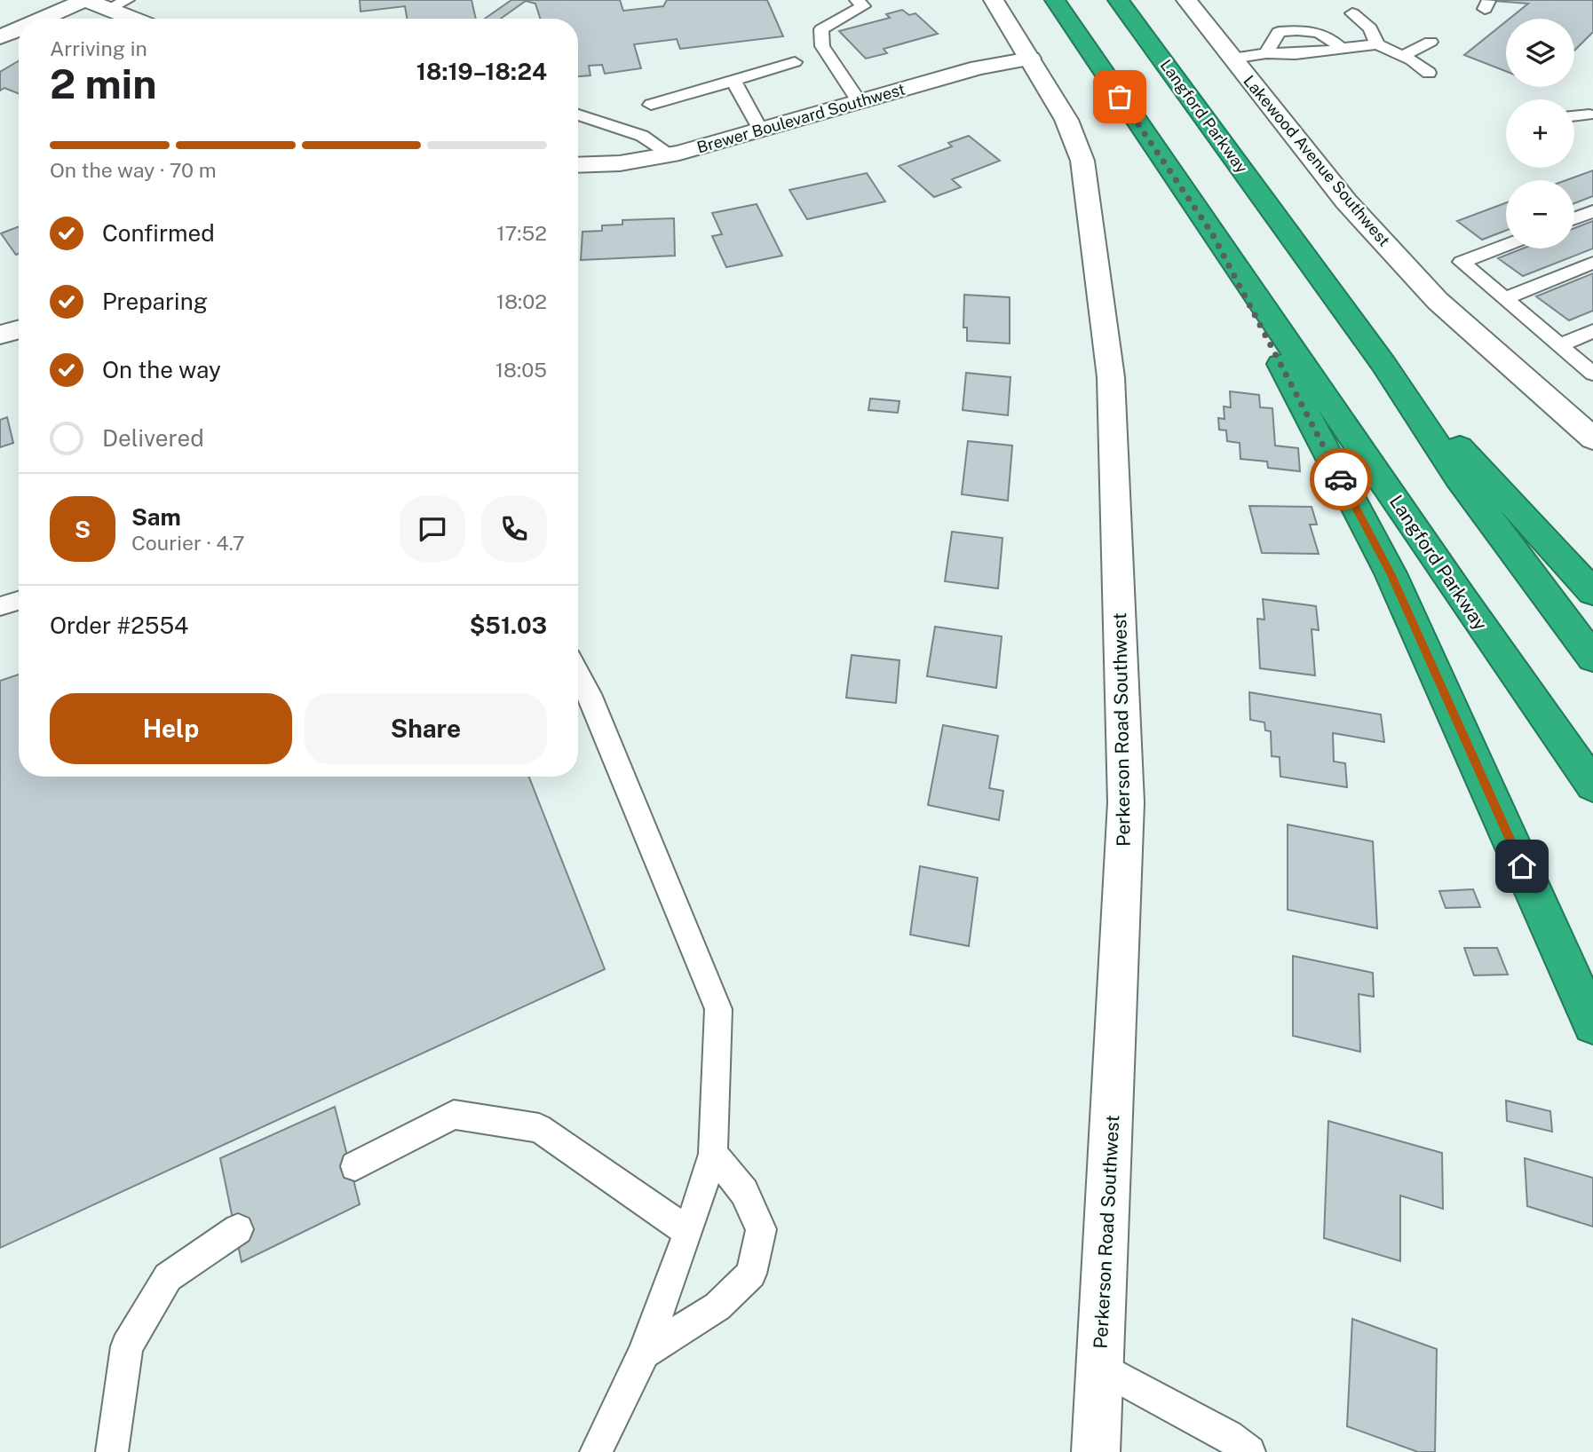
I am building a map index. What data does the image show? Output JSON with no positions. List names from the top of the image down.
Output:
{
  "streets": {
    "highway": ["Langford Parkway"],
    "street": ["Brewer Boulevard Southwest", "Lakewood Avenue Southwest", "Perkerson Road Southwest"]
  },
  "crossings": [
    ["Brewer Boulevard Southwest", "Perkerson Road Southwest"]
  ],
  "page": {
    "map_buttons": ["+", "−"],
    "heading": ["2 min", "Arriving in", "18:19–18:24"],
    "panel": [
      "Sam",
      "Courier · 4.7",
      "Order #2554",
      "$51.03"
    ],
    "bar": "On the way · 70 m",
    "list": [
      ["Confirmed", "17:52"],
      ["Preparing", "18:02"],
      ["On the way", "18:05"],
      "Delivered"
    ],
    "round": "S",
    "buttons": ["Help", "Share"]
  }
}
